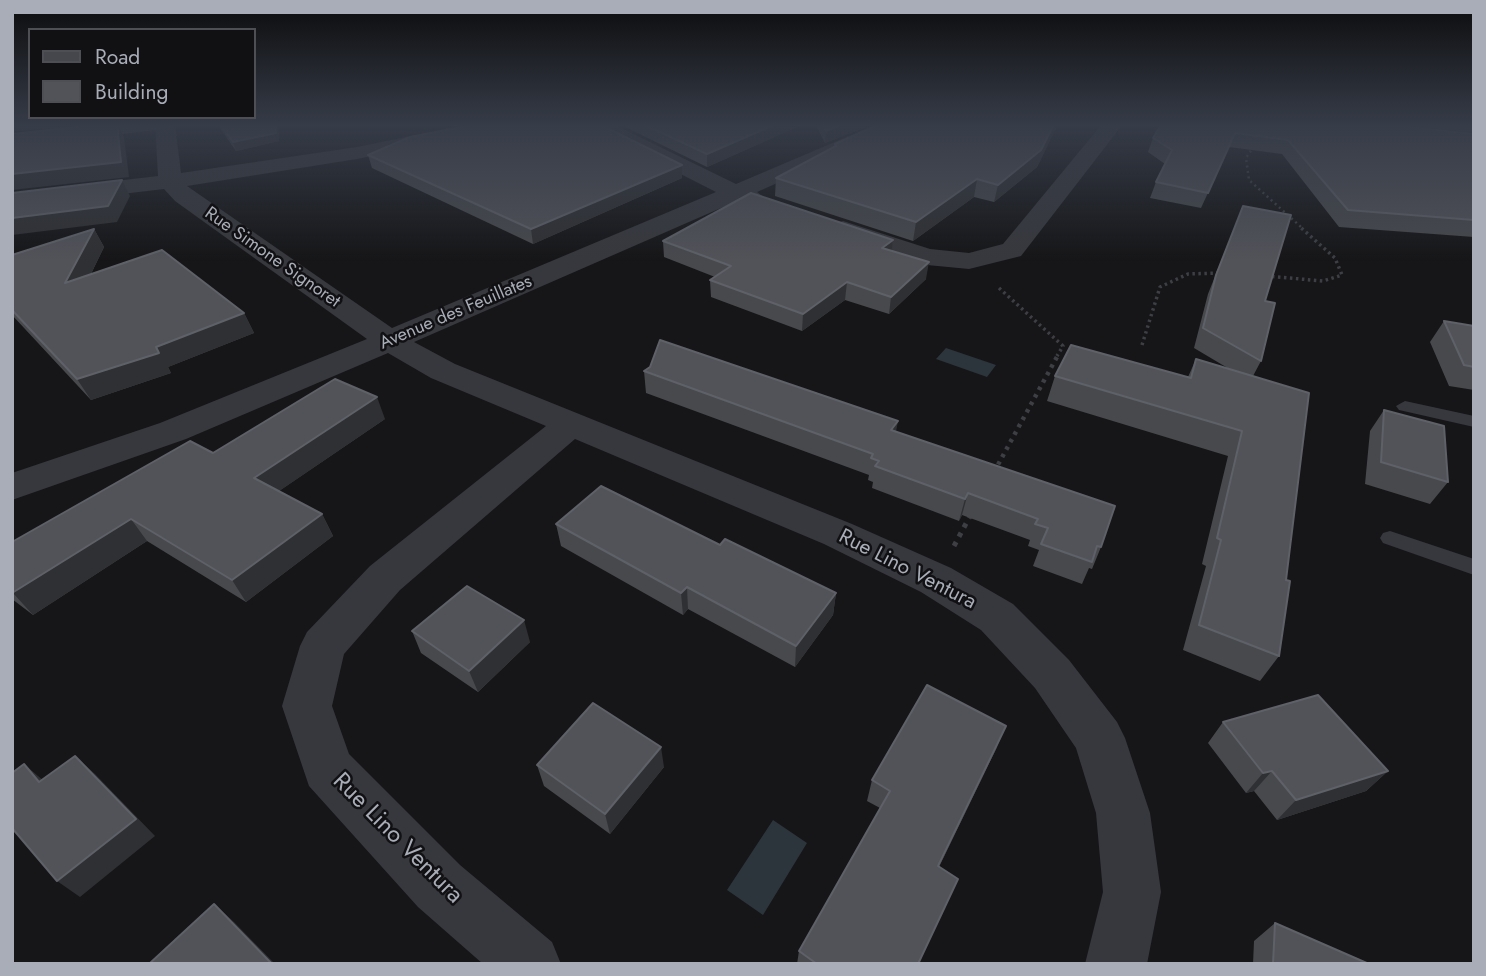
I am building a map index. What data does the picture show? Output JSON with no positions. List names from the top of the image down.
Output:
{
  "streets": {
    "street": ["Rue Simone Signoret", "Avenue des Feuillates", "Rue Lino Ventura"]
  },
  "crossings": [
    ["Rue Simone Signoret", "Avenue des Feuillates"],
    ["Rue Simone Signoret", "Rue Lino Ventura"],
    ["Avenue des Feuillates", "Rue Lino Ventura"]
  ],
  "legend": ["Road", "Building"]
}
